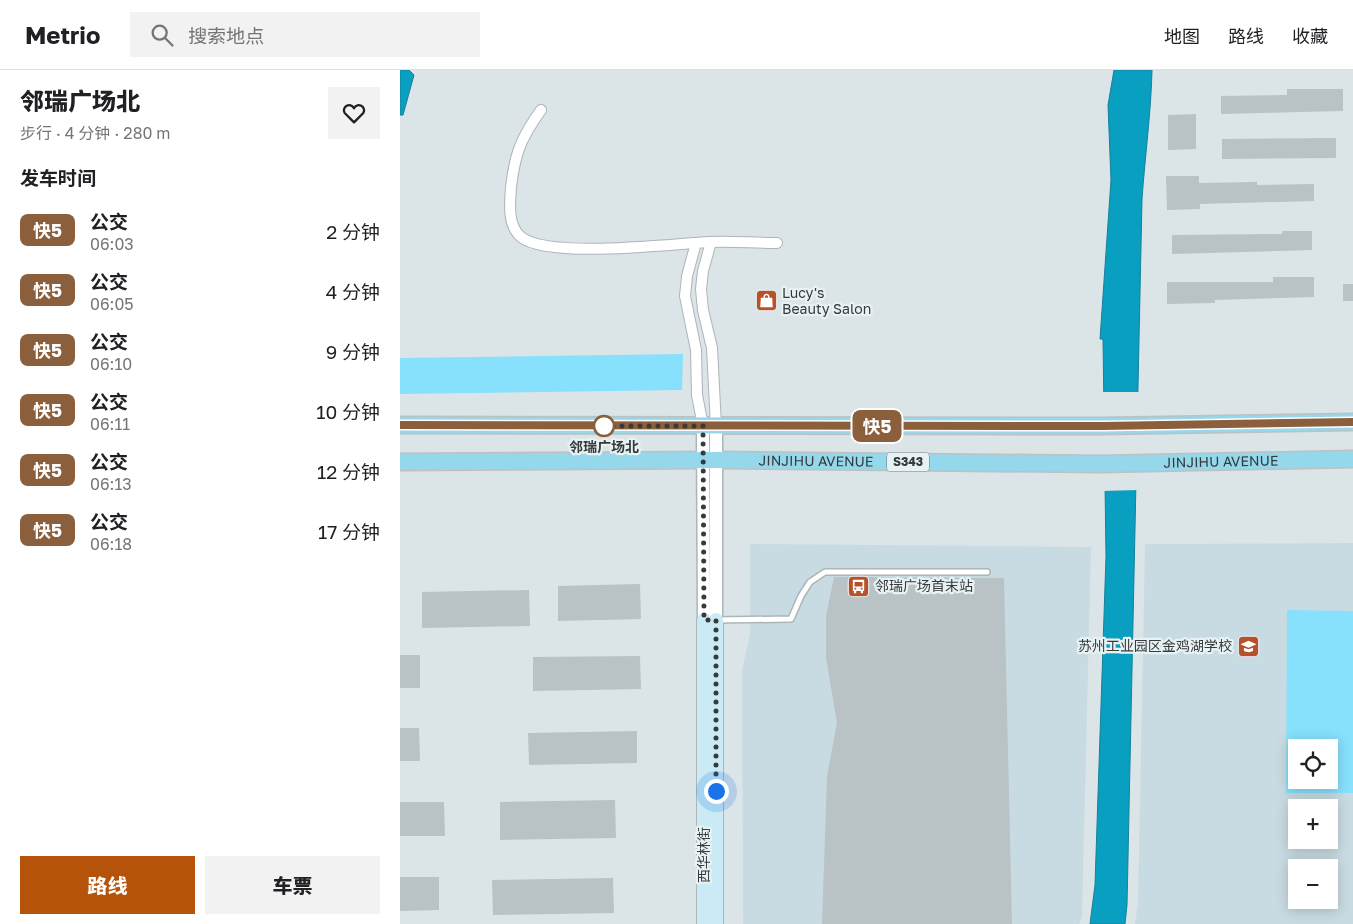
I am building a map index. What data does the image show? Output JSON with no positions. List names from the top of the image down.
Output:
{
  "streets": {
    "main road": ["JINJIHU AVENUE", "S343", "西华林街"]
  },
  "crossings": [
    ["JINJIHU AVENUE", "西华林街"]
  ],
  "places": {
    "shop": ["Lucy's Beauty Salon"],
    "other": ["邻瑞广场北"],
    "bus stop": ["邻瑞广场首末站"],
    "school or university": ["苏州工业园区金鸡湖学校"]
  },
  "lines": ["bus line 快5"],
  "page": {
    "header": "Metrio",
    "search": "搜索地点",
    "nav": ["地图", "路线", "收藏"],
    "heading": [
      ["邻瑞广场北", "步行 · 4 分钟 · 280 m"],
      "发车时间"
    ],
    "on_map": "快5",
    "list": [
      {
        "mark": "快5",
        "name": "公交",
        "note": "06:03",
        "value": "2 分钟"
      },
      {
        "mark": "快5",
        "name": "公交",
        "note": "06:05",
        "value": "4 分钟"
      },
      {
        "mark": "快5",
        "name": "公交",
        "note": "06:10",
        "value": "9 分钟"
      },
      {
        "mark": "快5",
        "name": "公交",
        "note": "06:11",
        "value": "10 分钟"
      },
      {
        "mark": "快5",
        "name": "公交",
        "note": "06:13",
        "value": "12 分钟"
      },
      {
        "mark": "快5",
        "name": "公交",
        "note": "06:18",
        "value": "17 分钟"
      }
    ],
    "map_buttons": ["+", "−"],
    "buttons": ["路线", "车票"]
  }
}
